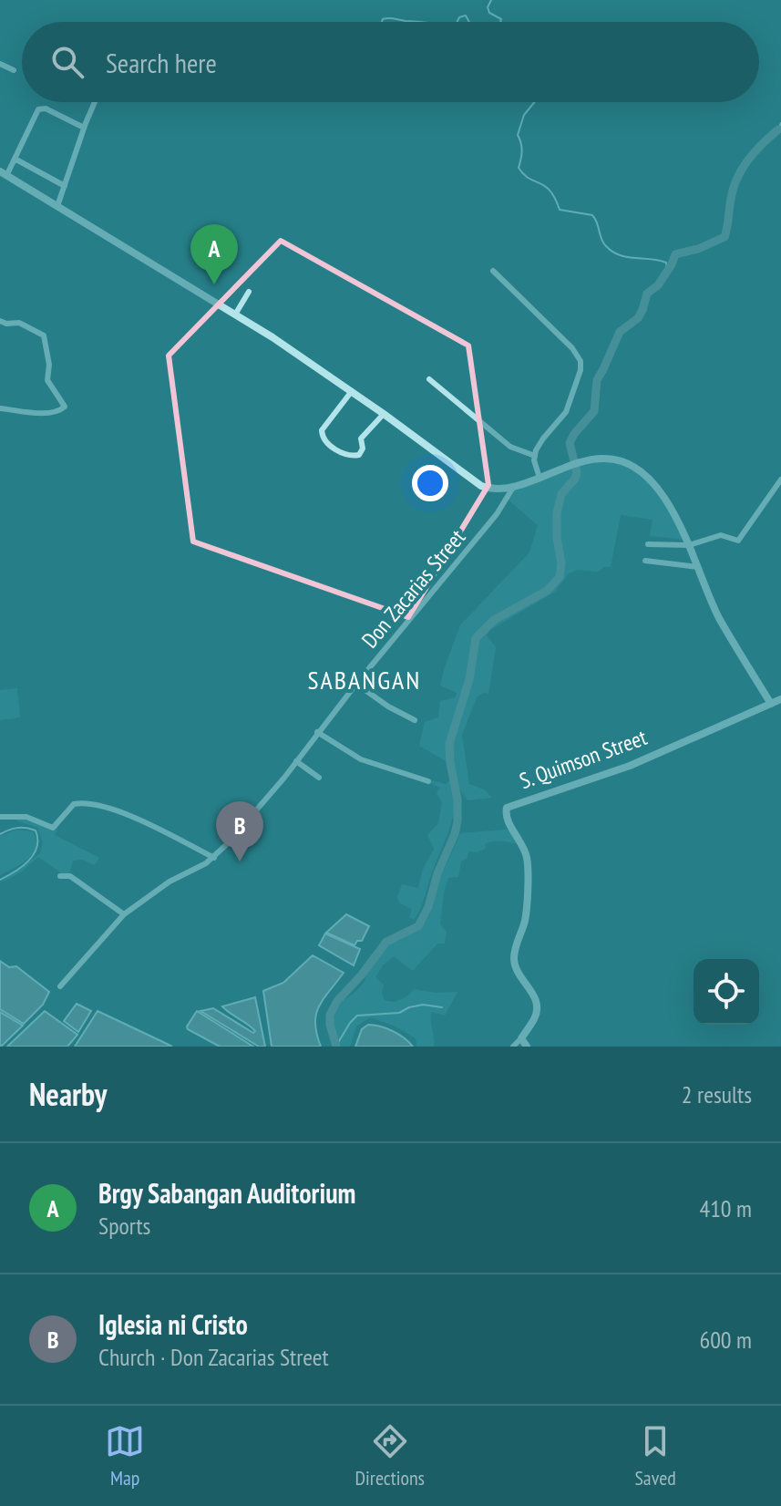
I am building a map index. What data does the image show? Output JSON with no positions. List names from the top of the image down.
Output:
{
  "streets": {
    "street": ["Don Zacarias Street", "S. Quimson Street"]
  },
  "districts": ["SABANGAN"],
  "page": {
    "search": "Search here",
    "pins": ["A", "B"],
    "heading": ["Nearby", "2 results"],
    "list": [
      {
        "mark": "A",
        "name": "Brgy Sabangan Auditorium",
        "note": "Sports",
        "value": "410 m"
      },
      {
        "mark": "B",
        "name": "Iglesia ni Cristo",
        "note": "Church · Don Zacarias Street",
        "value": "600 m"
      }
    ],
    "nav": ["Map", "Directions", "Saved"]
  }
}
